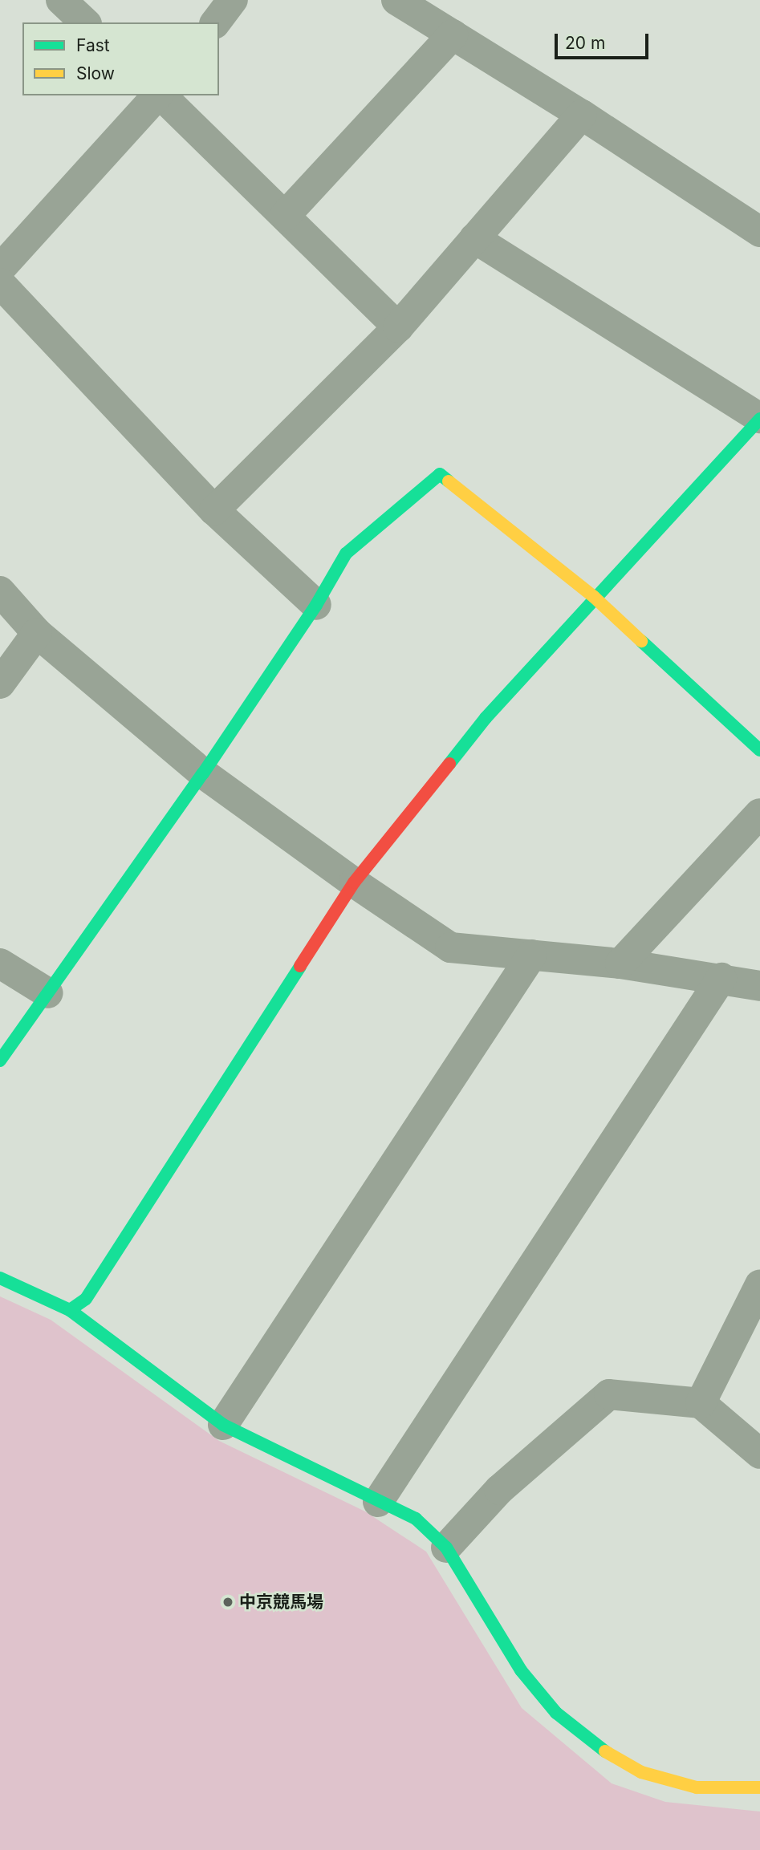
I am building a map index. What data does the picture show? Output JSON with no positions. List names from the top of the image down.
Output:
{
  "places": ["中京競馬場"],
  "legend": ["Fast", "Slow"],
  "scale_bar": "20 m"
}
